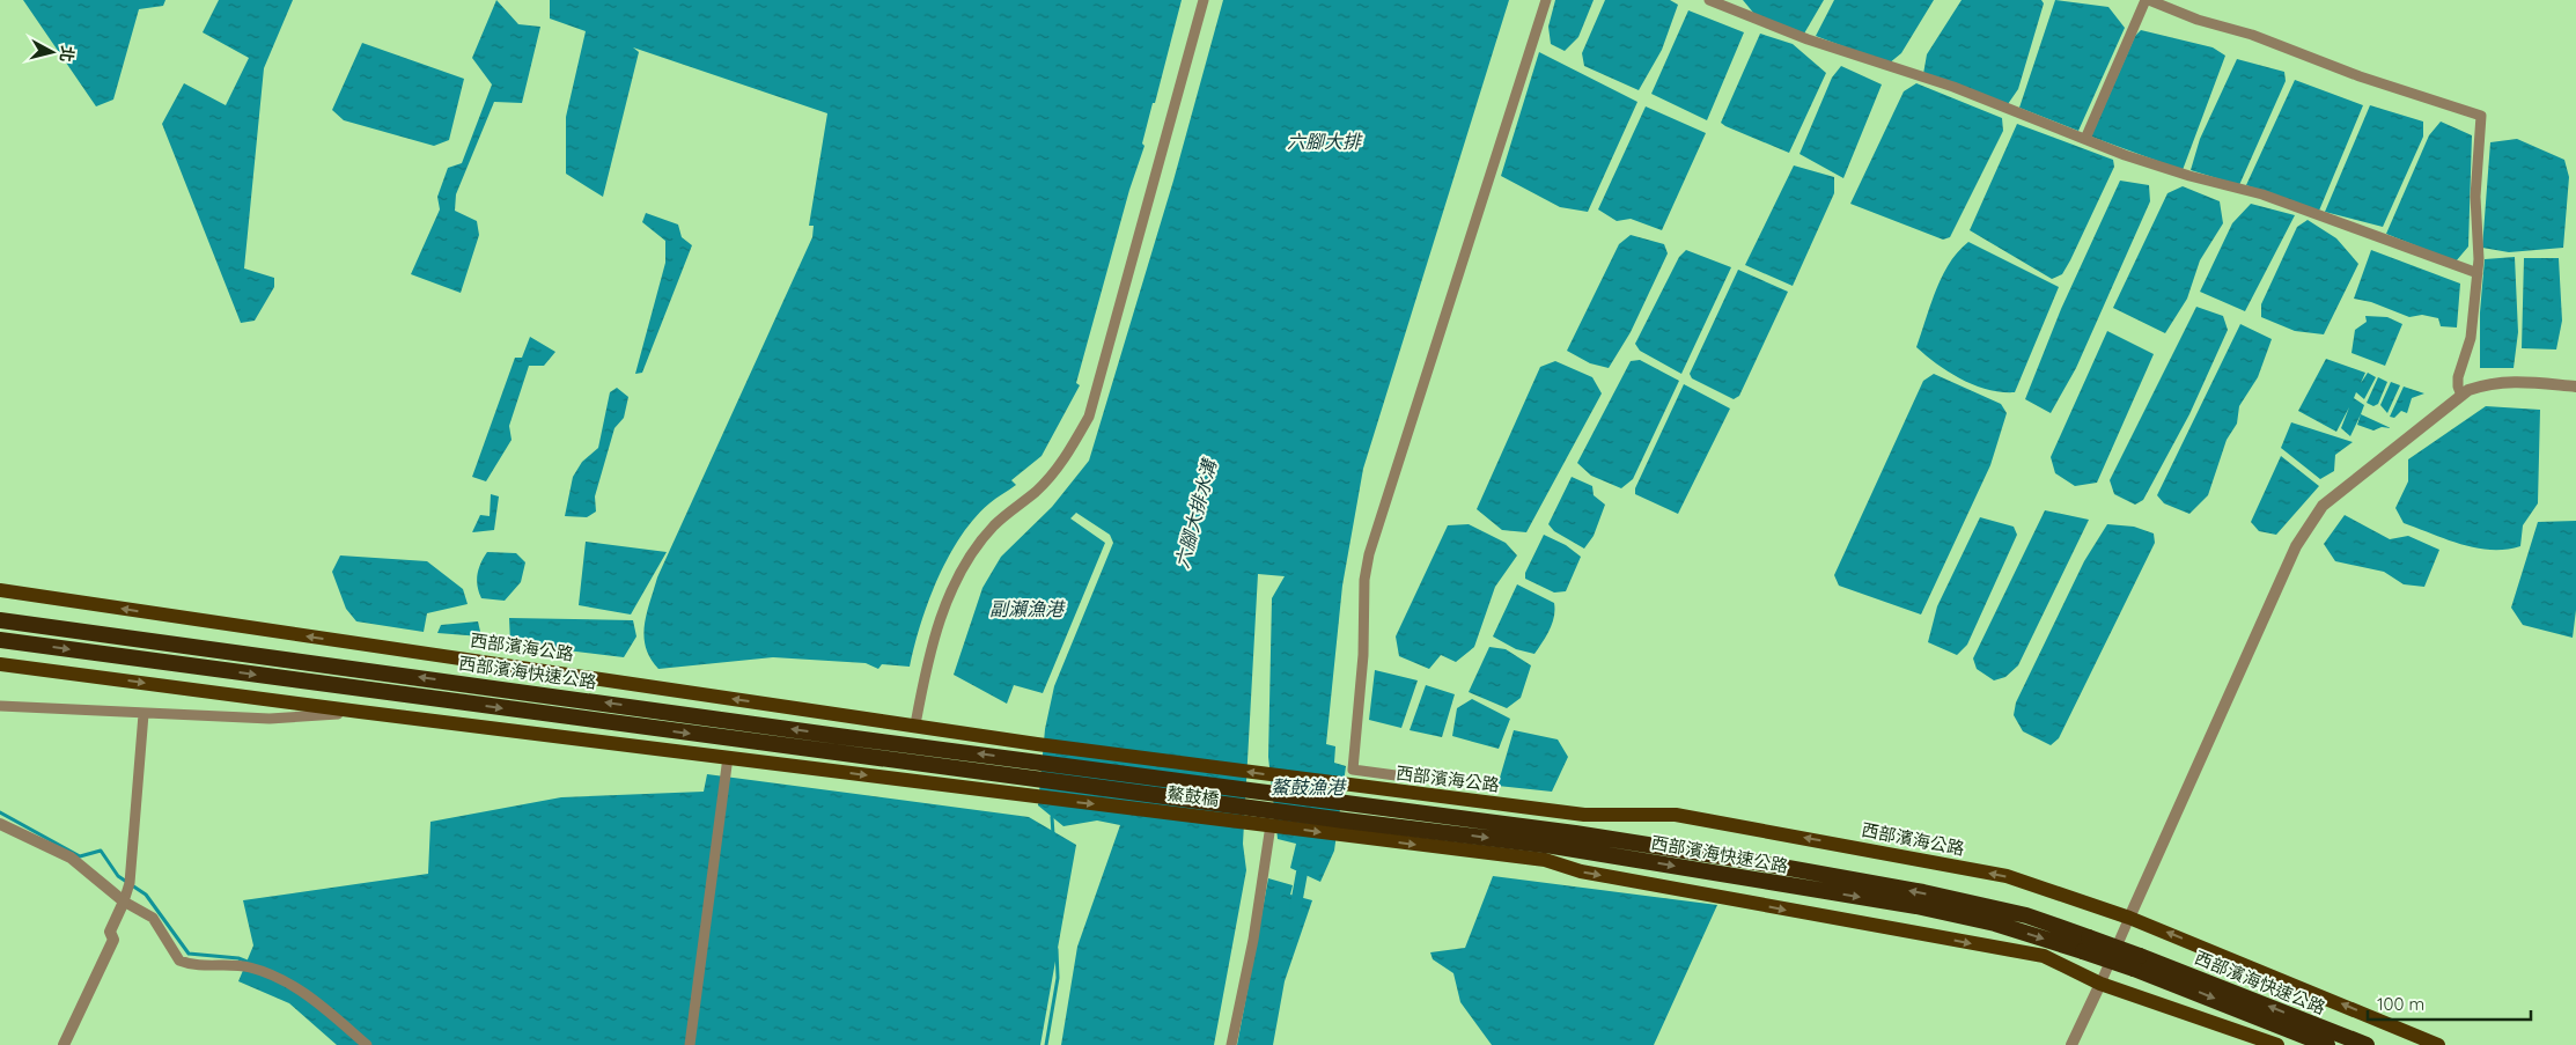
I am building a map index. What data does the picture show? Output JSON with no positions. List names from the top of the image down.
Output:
{
  "streets": {
    "highway": ["西部濱海快速公路", "鰲鼓橋"],
    "main road": ["西部濱海公路"]
  },
  "crossings": [
    ["西部濱海公路", "鰲鼓橋"],
    ["西部濱海快速公路", "鰲鼓橋"]
  ],
  "water": [
    "六腳大排",
    "六腳大排水溝",
    "副瀨漁港",
    "鰲鼓漁港"
  ],
  "scale_bar": "100 m",
  "north": "right"
}
